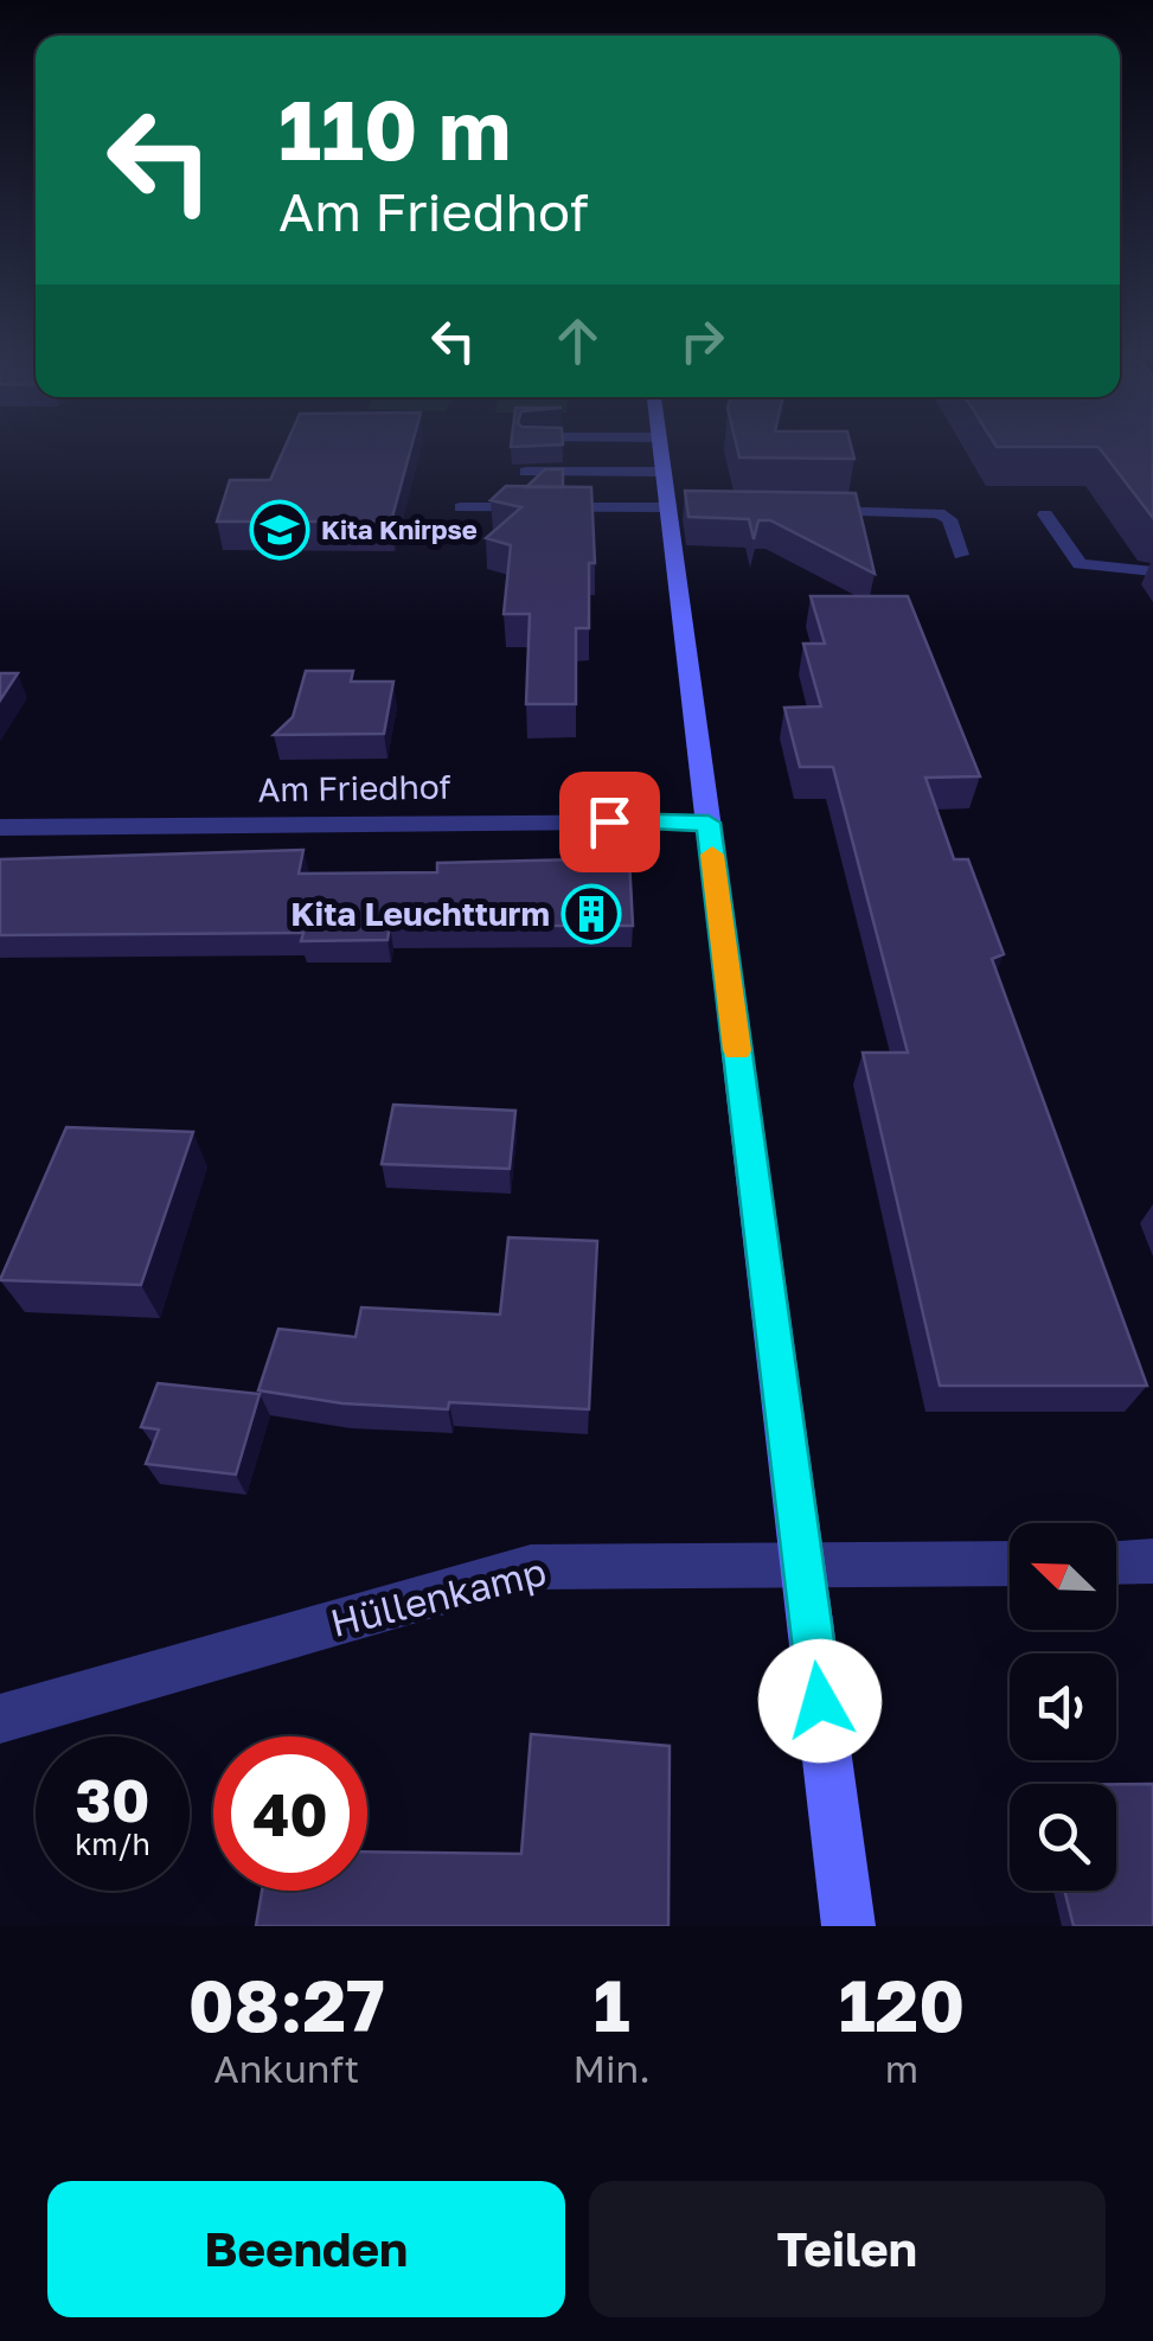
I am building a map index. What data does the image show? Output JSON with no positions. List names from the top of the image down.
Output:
{
  "streets": {
    "street": ["Am Friedhof", "Hüllenkamp"]
  },
  "places": {
    "school or university": ["Kita Knirpse"],
    "building": ["Kita Leuchtturm"]
  },
  "north": "top left",
  "page": {
    "turn": ["110 m", "Am Friedhof"],
    "speed": "30 km/h",
    "limit": "40",
    "eta": [
      "08:27",
      "Ankunft",
      "1",
      "Min.",
      "120",
      "m"
    ],
    "buttons": ["Beenden", "Teilen"]
  }
}
